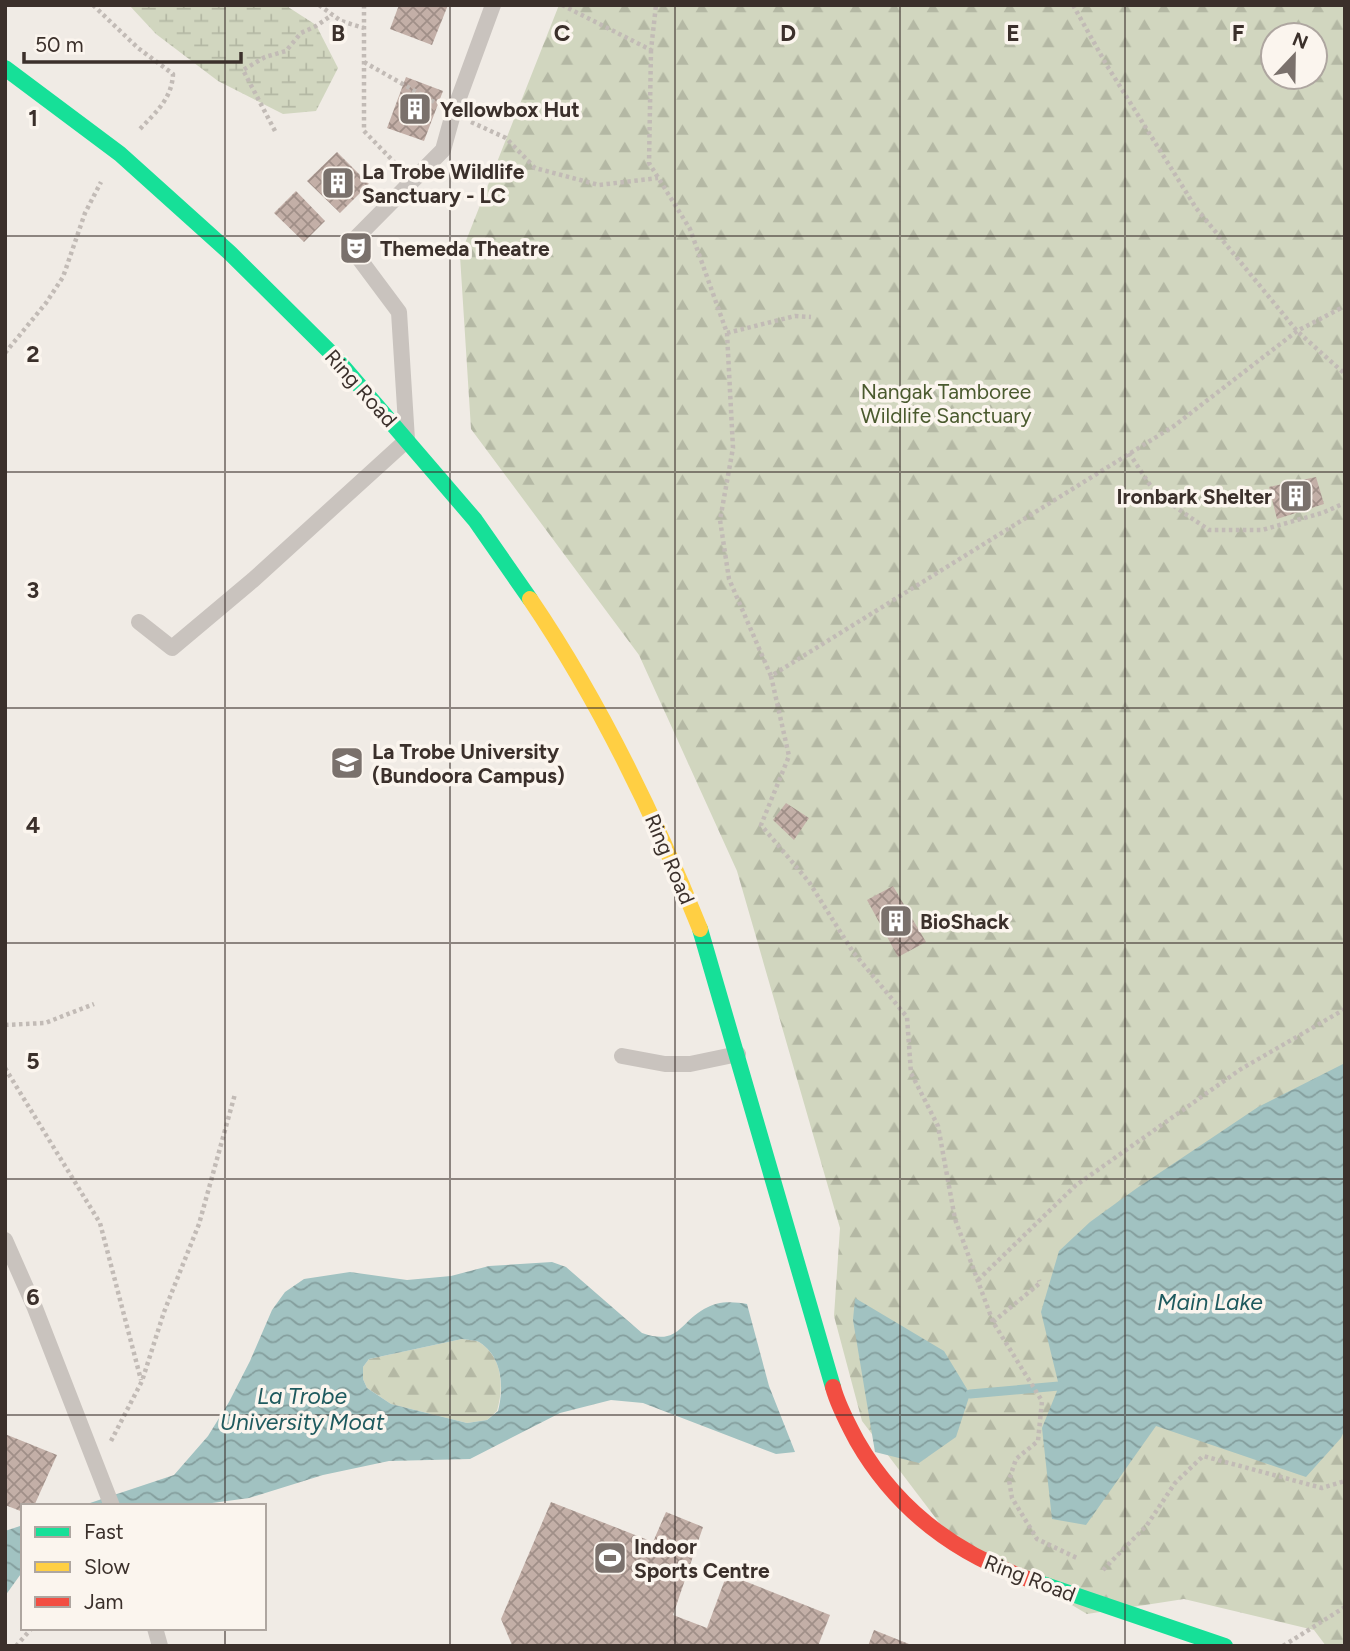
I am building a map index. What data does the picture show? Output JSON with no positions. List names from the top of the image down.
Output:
{
  "streets": {
    "street": ["Ring Road"]
  },
  "water": ["Main Lake", "La Trobe University Moat"],
  "parks": ["Nangak Tamboree Wildlife Sanctuary"],
  "places": {
    "building": [
      "Yellowbox Hut",
      "La Trobe Wildlife Sanctuary - LC",
      "Ironbark Shelter",
      "BioShack"
    ],
    "theatre": ["Themeda Theatre"],
    "school or university": ["La Trobe University (Bundoora Campus)"],
    "sports": ["Indoor Sports Centre"]
  },
  "legend": ["Fast", "Slow", "Jam"],
  "scale_bar": "50 m",
  "north": "top",
  "grid": {
    "columns": [
      "B",
      "C",
      "D",
      "E",
      "F"
    ],
    "rows": [
      "1",
      "2",
      "3",
      "4",
      "5",
      "6"
    ]
  }
}
